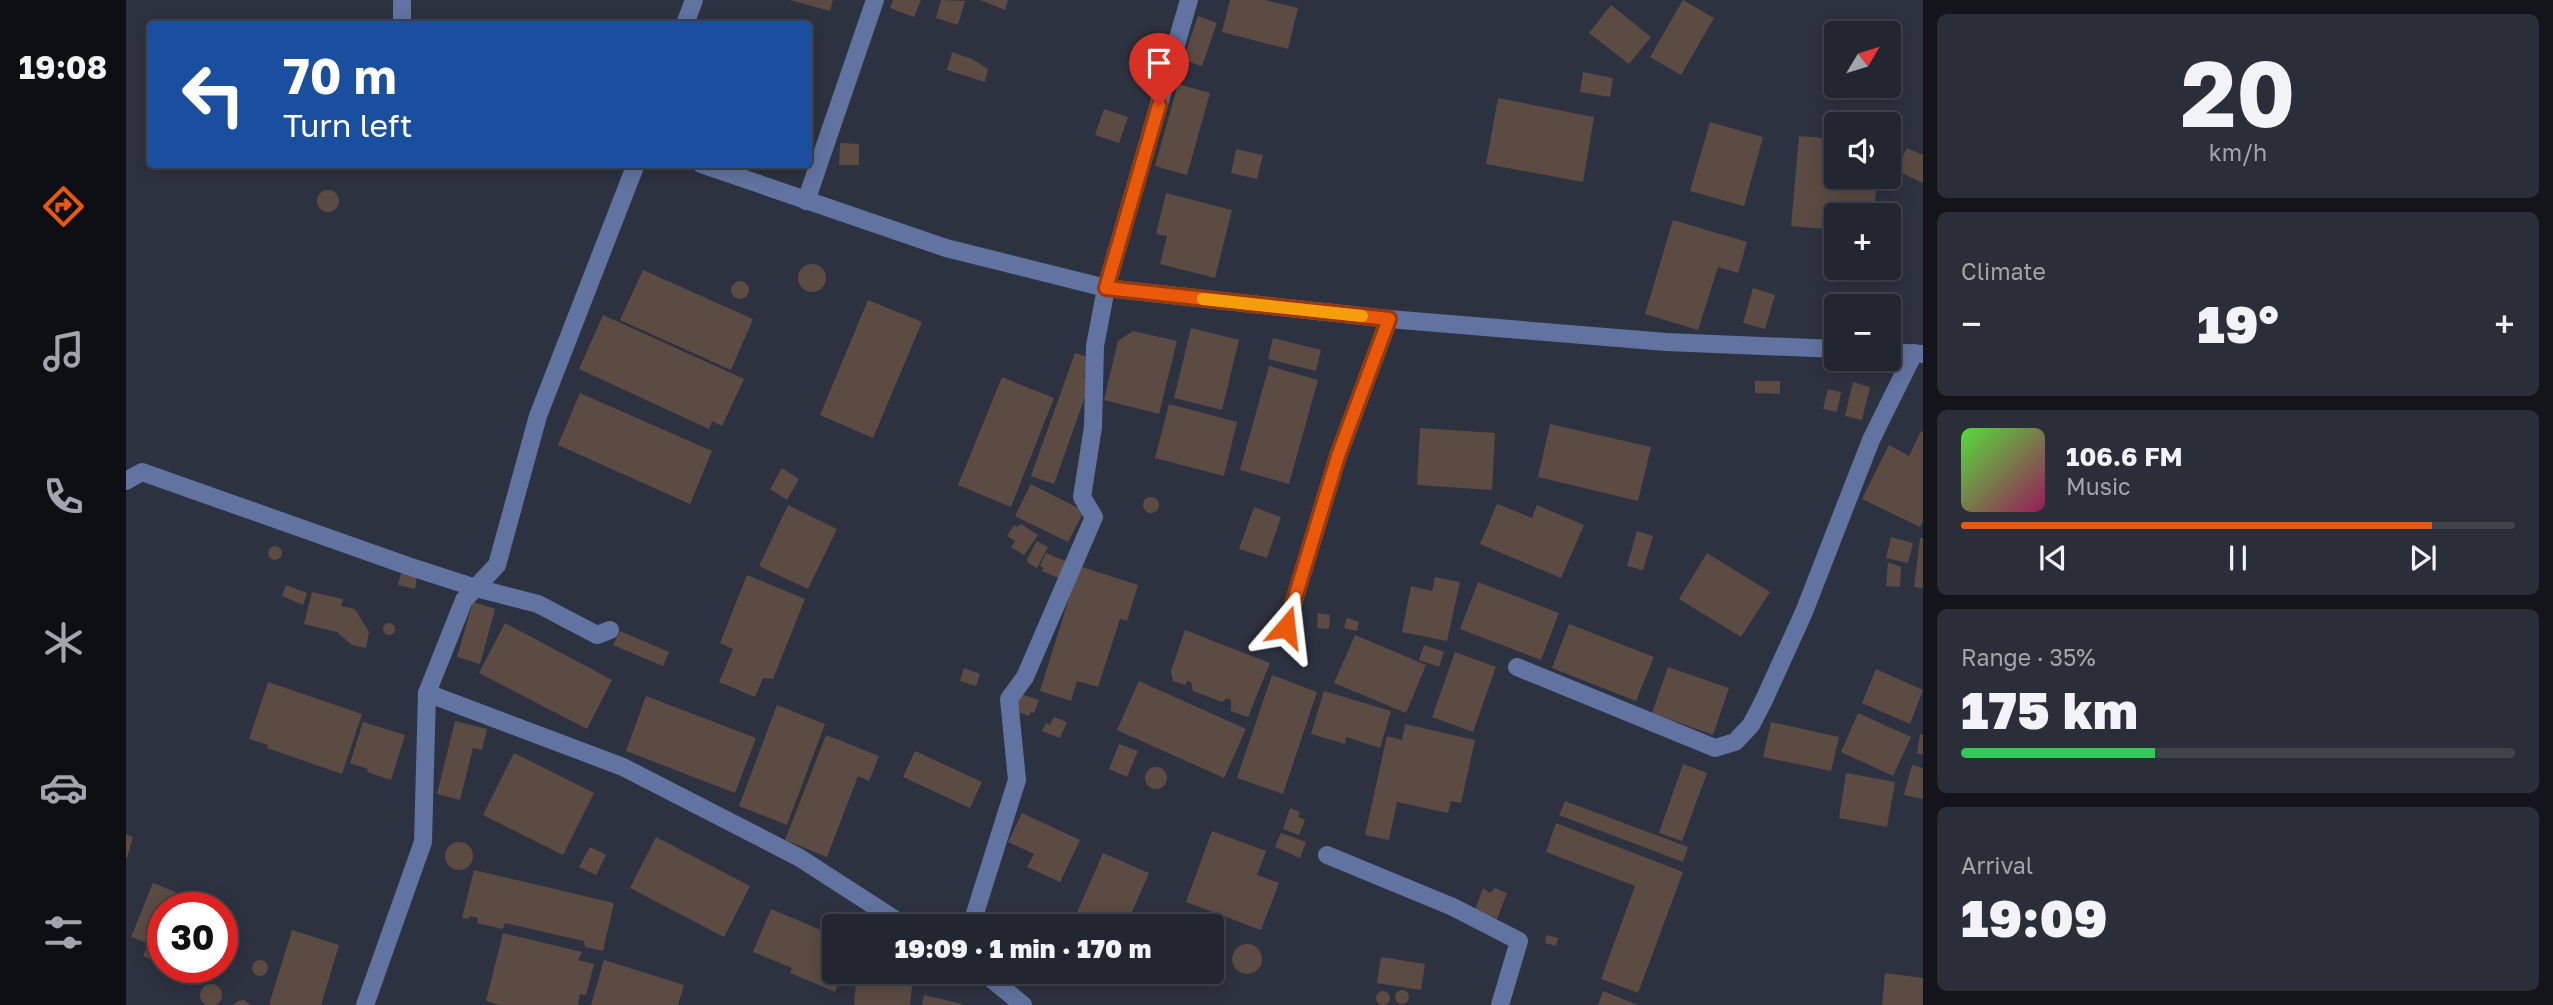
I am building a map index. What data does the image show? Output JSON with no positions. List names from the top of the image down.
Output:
{
  "north": "top right",
  "page": {
    "tabs": "19:08",
    "tile": [
      ["20", "km/h"],
      "Climate",
      ["Range · 35%", "175 km"],
      ["Arrival", "19:09"]
    ],
    "map_buttons": ["+", "−"],
    "turn": ["70 m", "Turn left"],
    "heat": ["−", "19°", "+"],
    "song": ["106.6 FM", "Music"],
    "limit": "30",
    "trip": "19:09 · 1 min · 170 m"
  }
}
